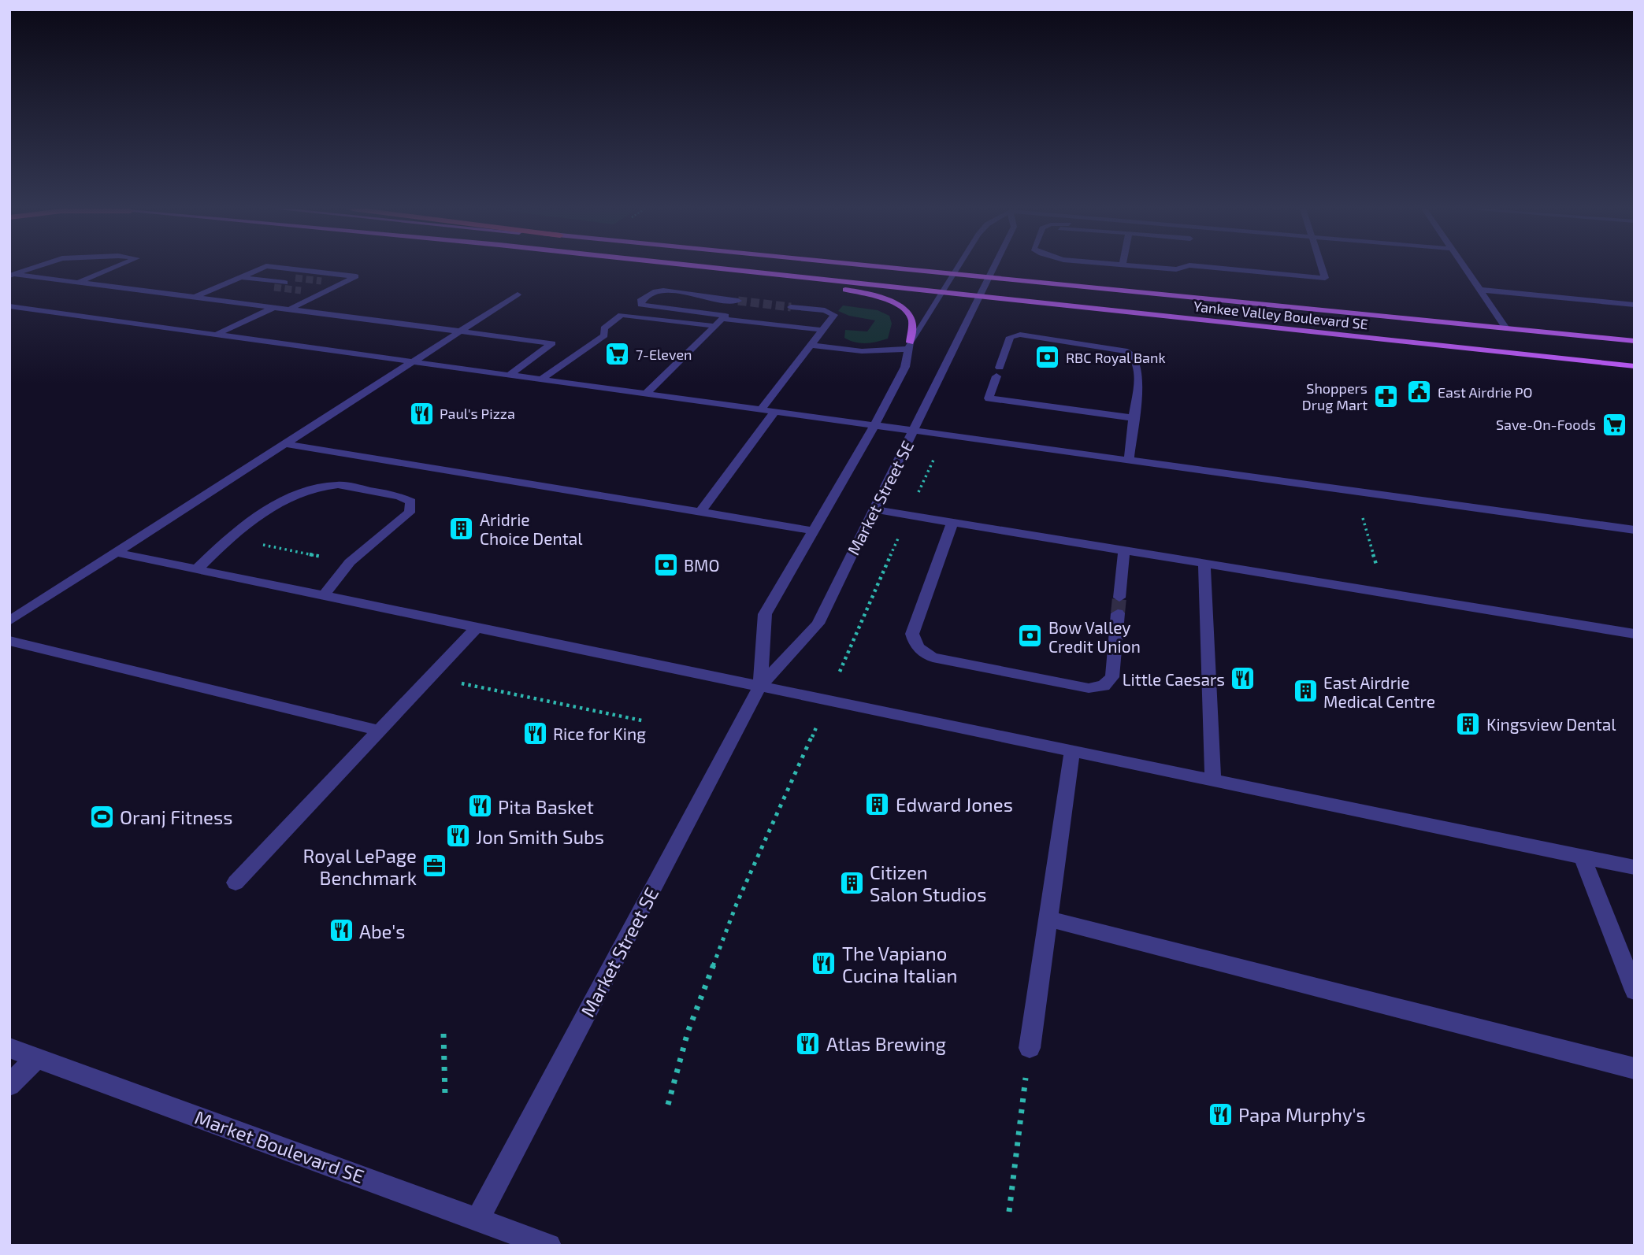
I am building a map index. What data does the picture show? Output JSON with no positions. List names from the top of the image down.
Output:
{
  "streets": {
    "main road": ["Yankee Valley Boulevard SE"],
    "street": ["Market Street SE", "Market Boulevard SE"]
  },
  "crossings": [
    ["Yankee Valley Boulevard SE", "Market Street SE"],
    ["Market Street SE", "Market Boulevard SE"]
  ],
  "places": {
    "supermarket": ["7-Eleven", "Save-On-Foods"],
    "bank": ["RBC Royal Bank", "BMO", "Bow Valley Credit Union"],
    "public building": ["East Airdrie PO"],
    "pharmacy": ["Shoppers Drug Mart"],
    "restaurant": [
      "Paul's Pizza",
      "Little Caesars",
      "Rice for King",
      "Pita Basket",
      "Jon Smith Subs",
      "Abe's",
      "The Vapiano Cucina Italian",
      "Atlas Brewing",
      "Papa Murphy's"
    ],
    "building": [
      "Aridrie Choice Dental",
      "East Airdrie Medical Centre",
      "Kingsview Dental",
      "Edward Jones",
      "Citizen Salon Studios"
    ],
    "sports": ["Oranj Fitness"],
    "office": ["Royal LePage Benchmark"]
  }
}
